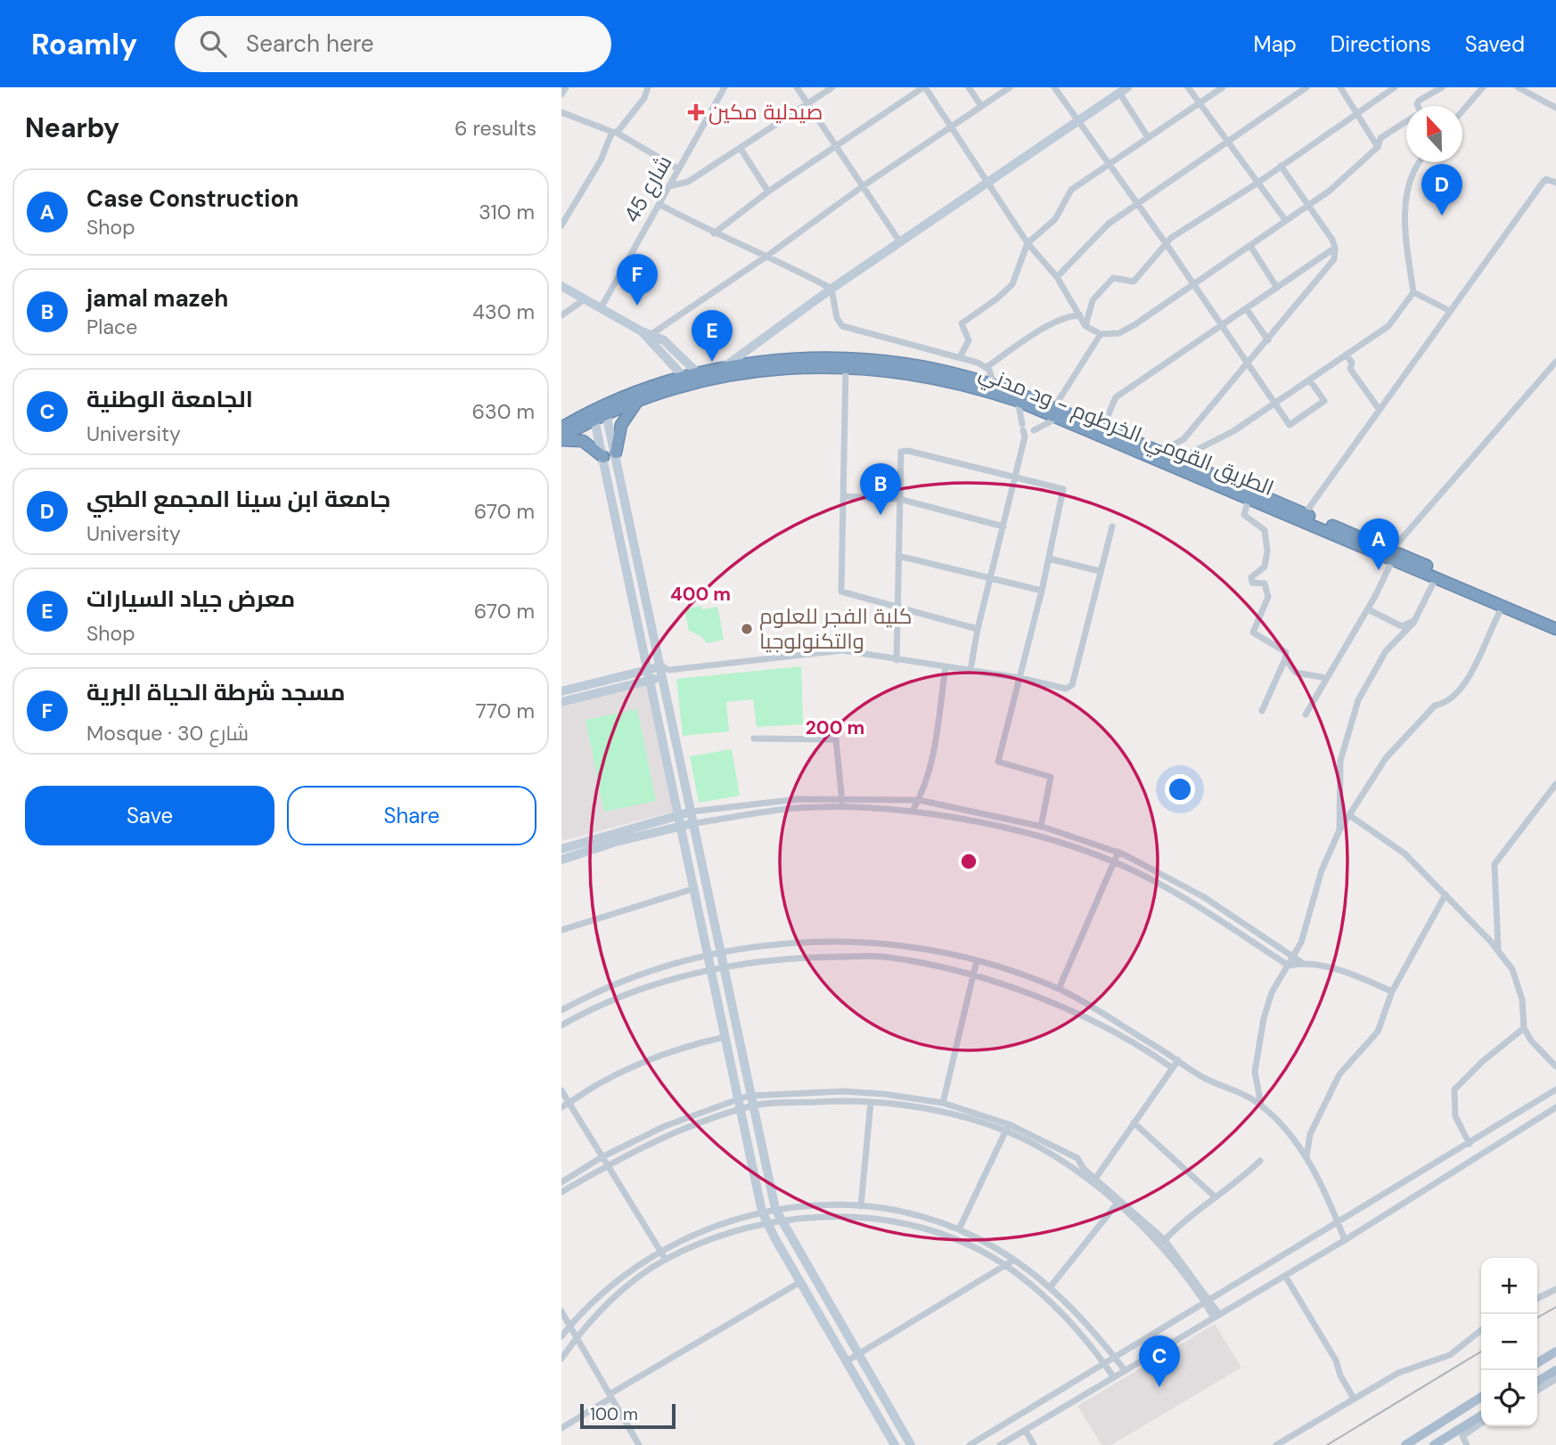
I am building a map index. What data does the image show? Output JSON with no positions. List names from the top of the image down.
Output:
{
  "streets": {
    "highway": ["الطريق القومي الخرطوم - ود مدني"],
    "street": ["شارع 45"]
  },
  "places": {
    "health": ["صيدلية مكين"],
    "other": ["كلية الفجر للعلوم والتكنولوجيا"]
  },
  "scale_bar": "100 m",
  "north": "top",
  "page": {
    "header": "Roamly",
    "search": "Search here",
    "nav": ["Map", "Directions", "Saved"],
    "heading": ["Nearby", "6 results"],
    "pins": [
      "D",
      "F",
      "E",
      "B",
      "A",
      "C"
    ],
    "list": [
      {
        "mark": "A",
        "name": "Case Construction",
        "note": "Shop",
        "value": "310 m"
      },
      {
        "mark": "B",
        "name": "jamal mazeh",
        "note": "Place",
        "value": "430 m"
      },
      {
        "mark": "C",
        "name": "الجامعة الوطنية",
        "note": "University",
        "value": "630 m"
      },
      {
        "mark": "D",
        "name": "جامعة ابن سينا المجمع الطبي",
        "note": "University",
        "value": "670 m"
      },
      {
        "mark": "E",
        "name": "معرض جياد السيارات",
        "note": "Shop",
        "value": "670 m"
      },
      {
        "mark": "F",
        "name": "مسجد شرطة الحياة البرية",
        "note": "Mosque · شارع 30",
        "value": "770 m"
      }
    ],
    "buttons": ["Save", "Share"],
    "map_buttons": ["+", "−"],
    "scale": "100 m"
  },
  "rings": ["400 m", "200 m"]
}
